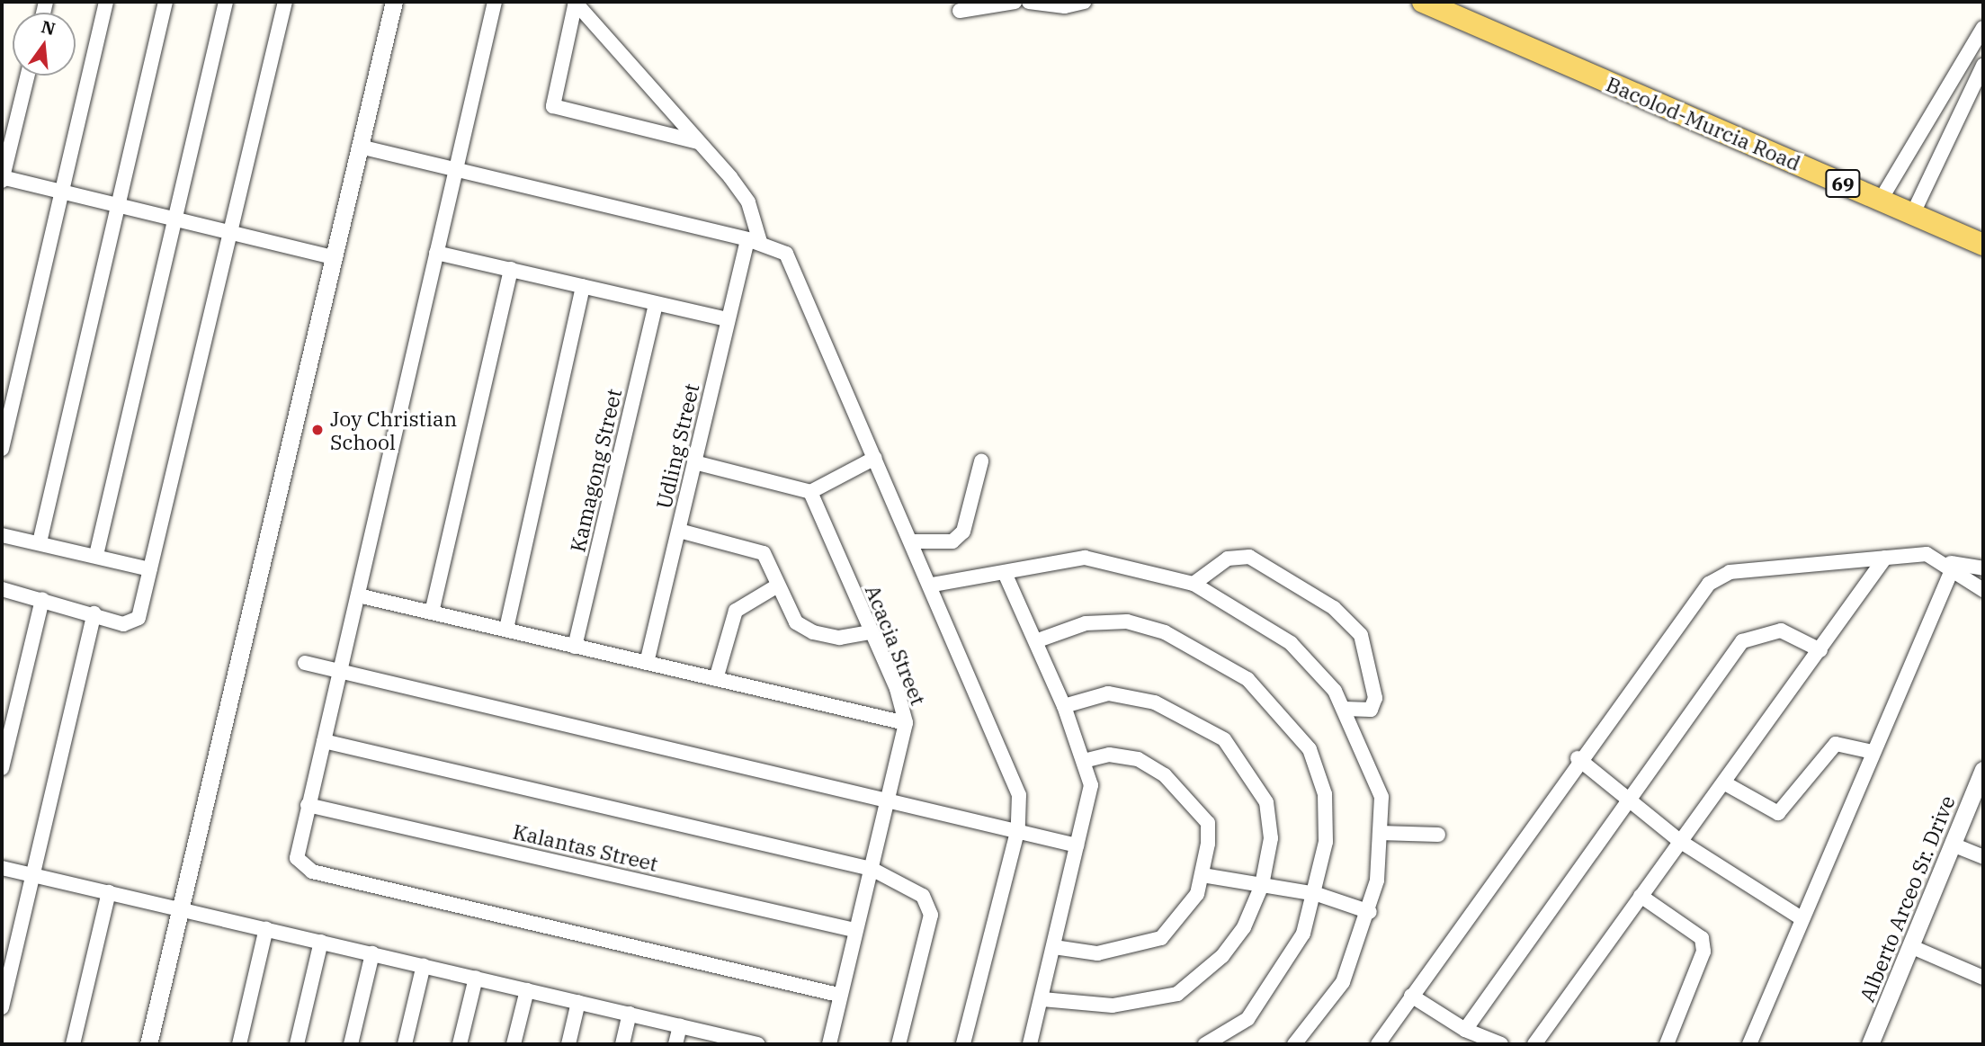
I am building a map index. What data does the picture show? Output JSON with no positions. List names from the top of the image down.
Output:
{
  "streets": {
    "main road": ["Bacolod-Murcia Road", "69"],
    "street": [
      "Udling Street",
      "Kamagong Street",
      "Acacia Street",
      "Kalantas Street",
      "Alberto Arceo Sr. Drive"
    ]
  },
  "crossings": [
    ["Acacia Street", "Kalantas Street"]
  ],
  "places": ["Joy Christian School"],
  "north": "top"
}
